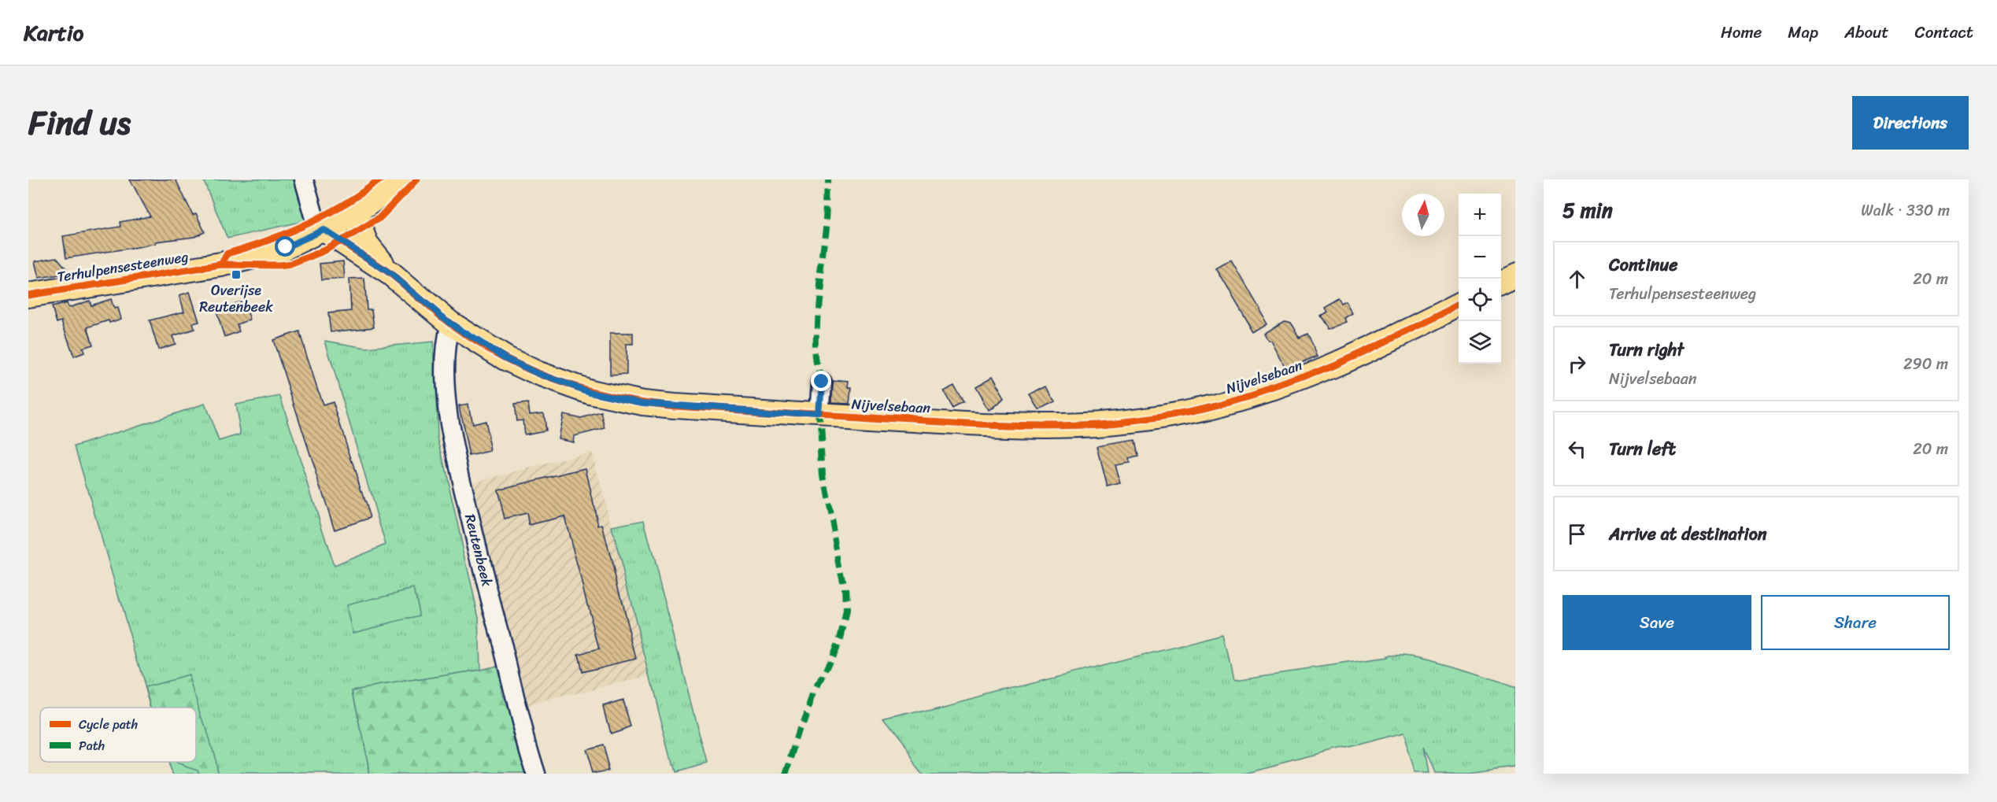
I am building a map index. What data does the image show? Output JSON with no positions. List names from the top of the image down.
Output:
{
  "streets": {
    "main road": ["Terhulpensesteenweg", "Nijvelsebaan"],
    "street": ["Reutenbeek"]
  },
  "crossings": [
    ["Terhulpensesteenweg", "Nijvelsebaan"],
    ["Nijvelsebaan", "Reutenbeek"]
  ],
  "places": {
    "transit": ["Overijse Reutenbeek"]
  },
  "legend": ["Cycle path", "Path"],
  "north": "top",
  "page": {
    "header": "Kartio",
    "nav": [
      "Home",
      "Map",
      "About",
      "Contact"
    ],
    "title": "Find us",
    "buttons": [
      "Directions",
      ["Save", "Share"]
    ],
    "heading": ["5 min", "Walk · 330 m"],
    "map_buttons": ["+", "−"],
    "list": [
      ["Continue", "Terhulpensesteenweg", "20 m"],
      ["Turn right", "Nijvelsebaan", "290 m"],
      ["Turn left", "20 m"],
      "Arrive at destination"
    ]
  }
}
